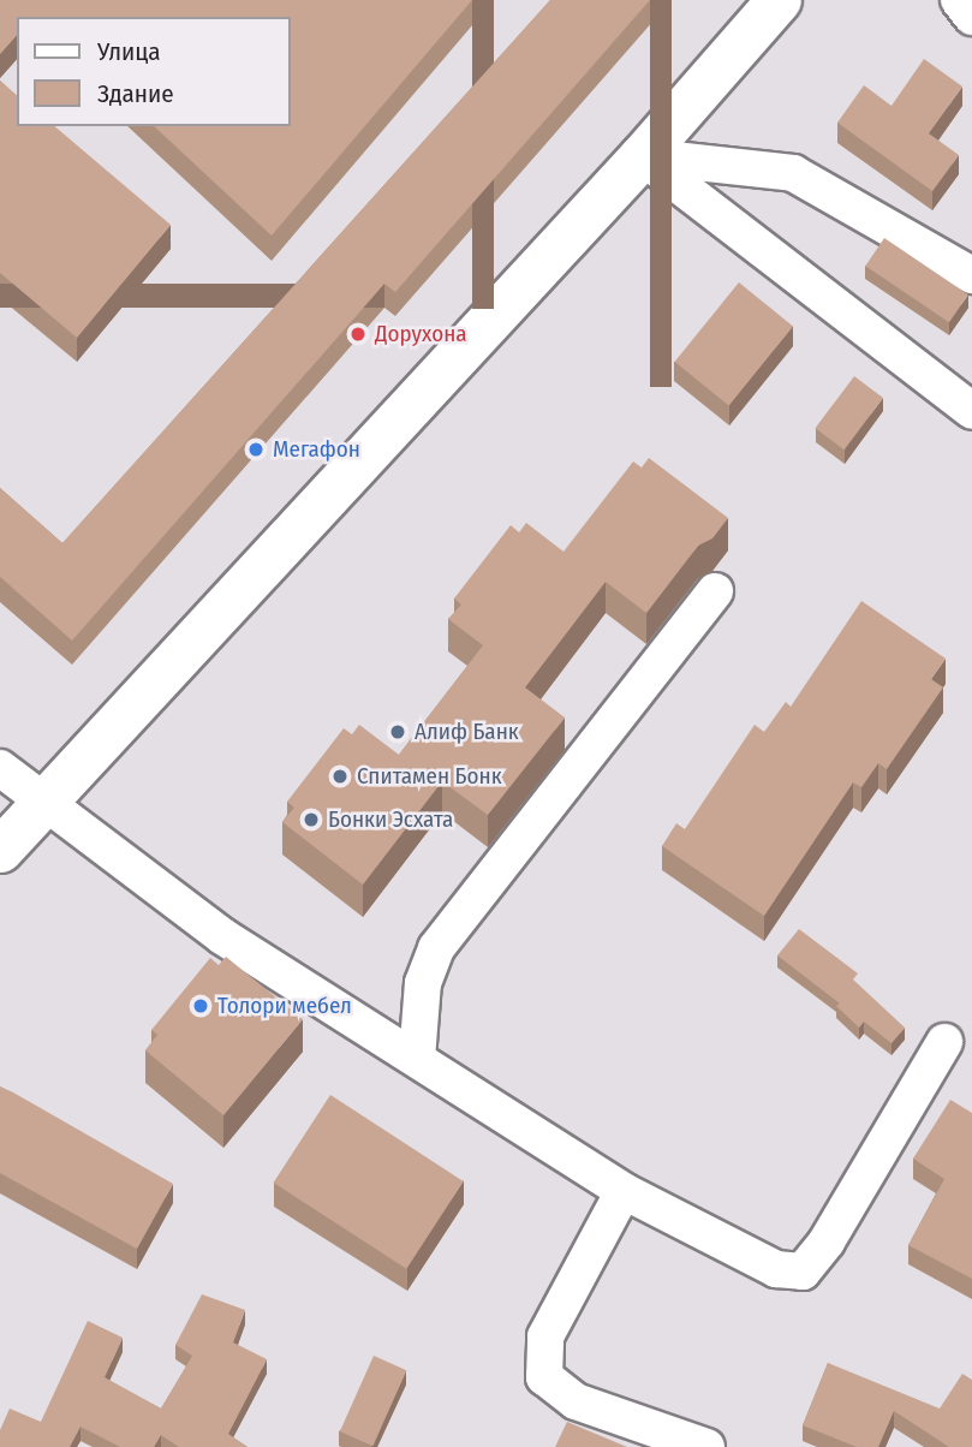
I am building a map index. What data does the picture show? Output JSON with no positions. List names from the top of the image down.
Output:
{
  "places": [
    "Дорухона",
    "Мегафон",
    "Алиф Банк",
    "Спитамен Бонк",
    "Бонки Эсхата",
    "Толори мебел"
  ],
  "legend": ["Улица", "Здание"]
}
